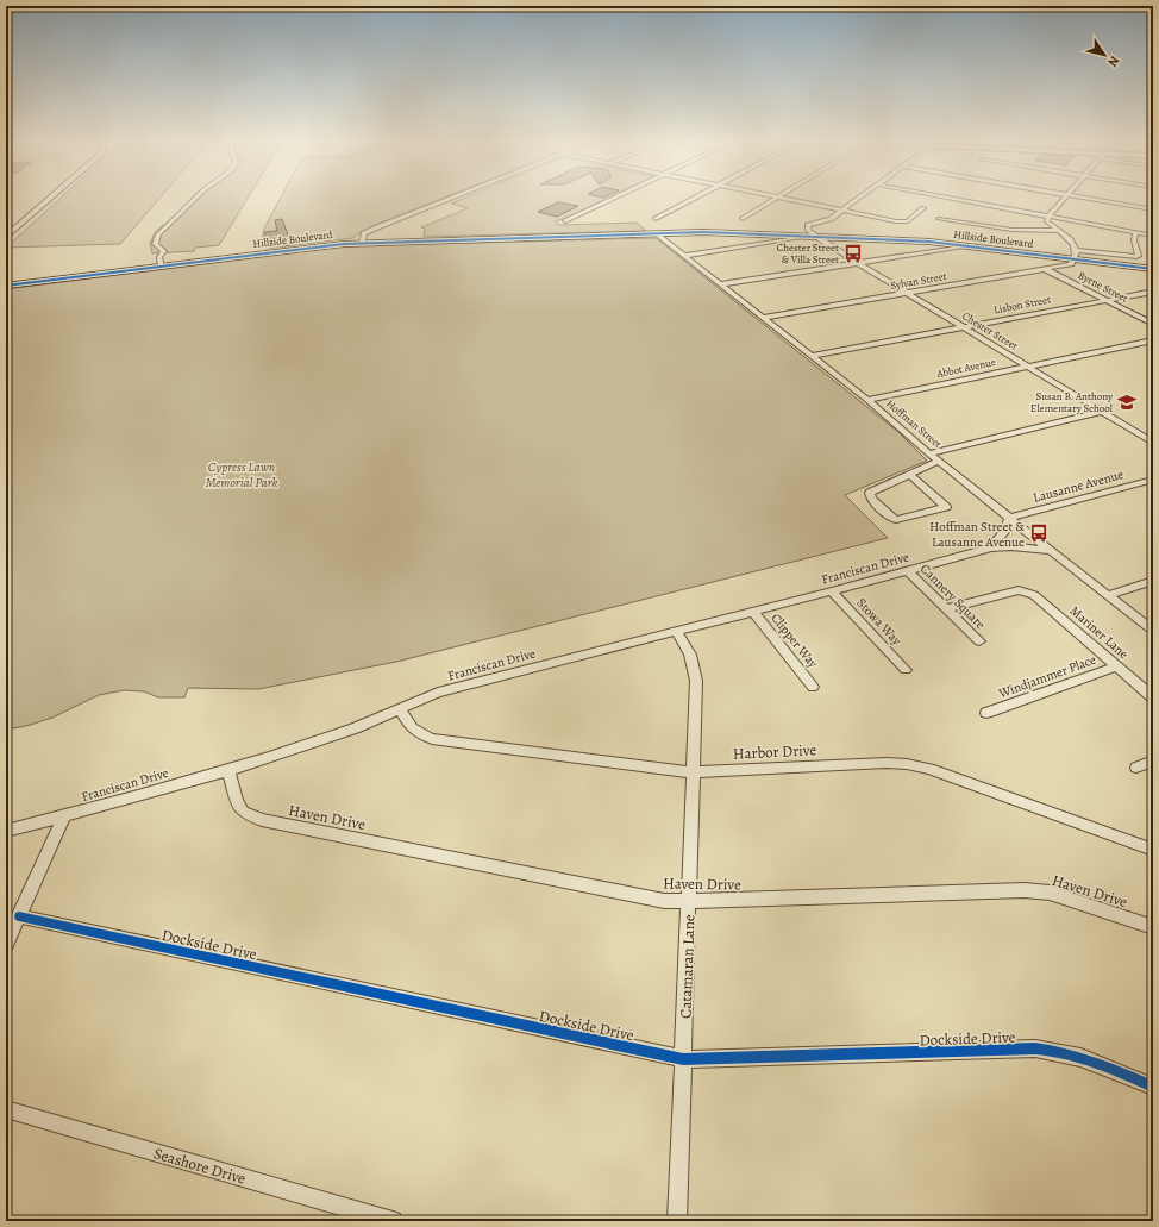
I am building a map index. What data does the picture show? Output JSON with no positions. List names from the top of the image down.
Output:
{
  "streets": {
    "main road": ["Hillside Boulevard"],
    "street": [
      "Sylvan Street",
      "Byrne Street",
      "Lisbon Street",
      "Chester Street",
      "Abbot Avenue",
      "Hoffman Street",
      "Lausanne Avenue",
      "Franciscan Drive",
      "Cannery Square",
      "Stowa Way",
      "Mariner Lane",
      "Clipper Way",
      "Windjammer Place",
      "Harbor Drive",
      "Haven Drive",
      "Dockside Drive",
      "Catamaran Lane",
      "Seashore Drive"
    ]
  },
  "crossings": [
    ["Hillside Boulevard", "Sylvan Street"],
    ["Hillside Boulevard", "Chester Street"],
    ["Hillside Boulevard", "Hoffman Street"],
    ["Sylvan Street", "Byrne Street"],
    ["Sylvan Street", "Chester Street"],
    ["Sylvan Street", "Hoffman Street"],
    ["Byrne Street", "Lisbon Street"],
    ["Lisbon Street", "Chester Street"],
    ["Lisbon Street", "Hoffman Street"],
    ["Chester Street", "Abbot Avenue"],
    ["Abbot Avenue", "Hoffman Street"],
    ["Hoffman Street", "Lausanne Avenue"],
    ["Hoffman Street", "Franciscan Drive"],
    ["Franciscan Drive", "Cannery Square"],
    ["Franciscan Drive", "Stowa Way"],
    ["Franciscan Drive", "Clipper Way"],
    ["Franciscan Drive", "Harbor Drive"],
    ["Franciscan Drive", "Haven Drive"],
    ["Franciscan Drive", "Catamaran Lane"],
    ["Cannery Square", "Mariner Lane"],
    ["Mariner Lane", "Windjammer Place"],
    ["Harbor Drive", "Catamaran Lane"],
    ["Haven Drive", "Catamaran Lane"],
    ["Dockside Drive", "Catamaran Lane"]
  ],
  "parks": ["Cypress Lawn Memorial Park"],
  "places": {
    "bus stop": ["Chester Street & Villa Street", "Hoffman Street & Lausanne Avenue"],
    "school or university": ["Susan B. Anthony Elementary School"]
  },
  "north": "bottom right"
}
